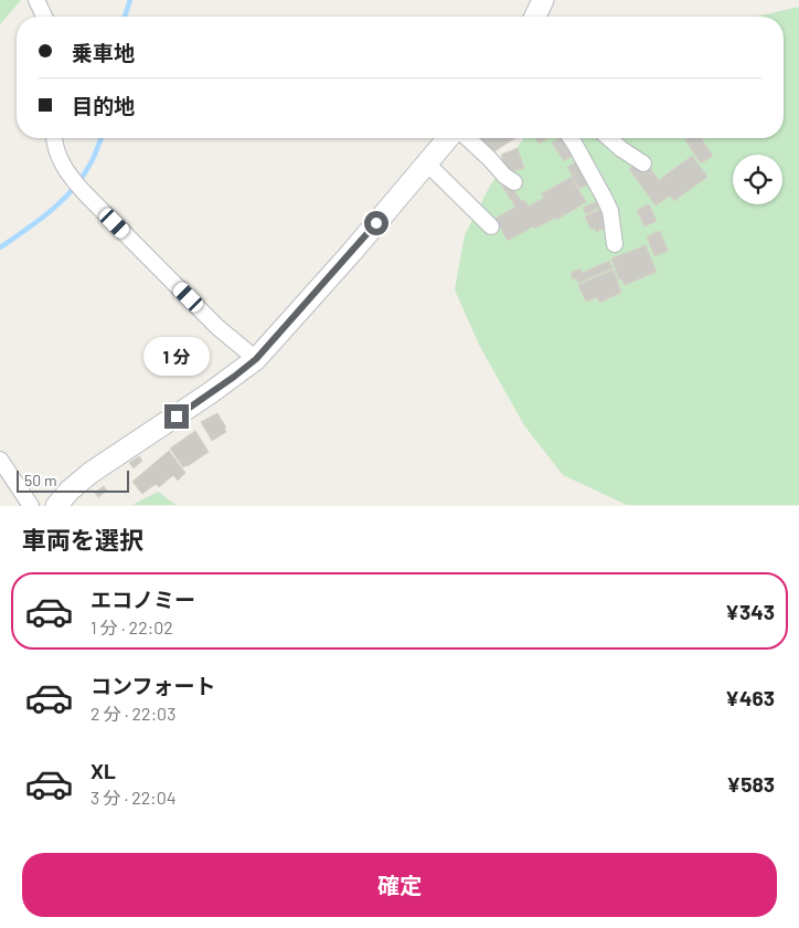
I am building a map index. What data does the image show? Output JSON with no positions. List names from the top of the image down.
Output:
{
  "scale_bar": "50 m",
  "page": {
    "banner": ["乗車地", "目的地"],
    "bubble": "1 分",
    "scale": "50 m",
    "heading": "車両を選択",
    "list": [
      {
        "name": "エコノミー",
        "note": "1 分 · 22:02",
        "value": "¥343"
      },
      {
        "name": "コンフォート",
        "note": "2 分 · 22:03",
        "value": "¥463"
      },
      {
        "name": "XL",
        "note": "3 分 · 22:04",
        "value": "¥583"
      }
    ],
    "buttons": "確定"
  }
}
